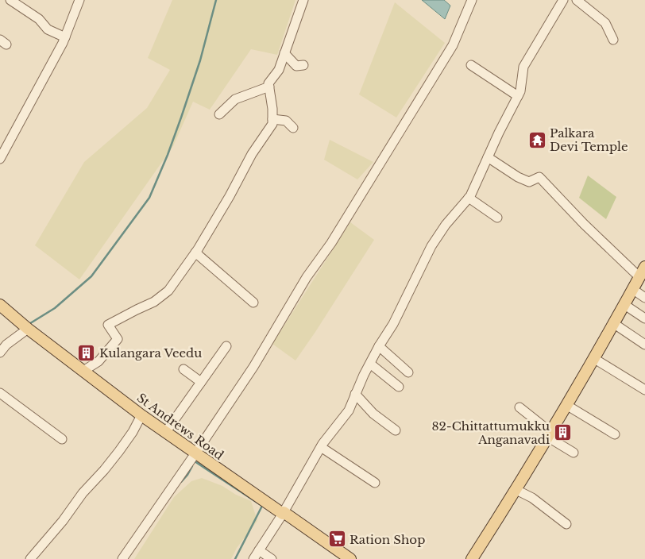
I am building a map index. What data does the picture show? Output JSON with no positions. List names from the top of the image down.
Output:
{
  "streets": {
    "main road": ["St Andrews Road"]
  },
  "places": {
    "temple": ["Palkara Devi Temple"],
    "building": ["Kulangara Veedu", "82-Chittattumukku Anganavadi"],
    "supermarket": ["Ration Shop"]
  }
}
